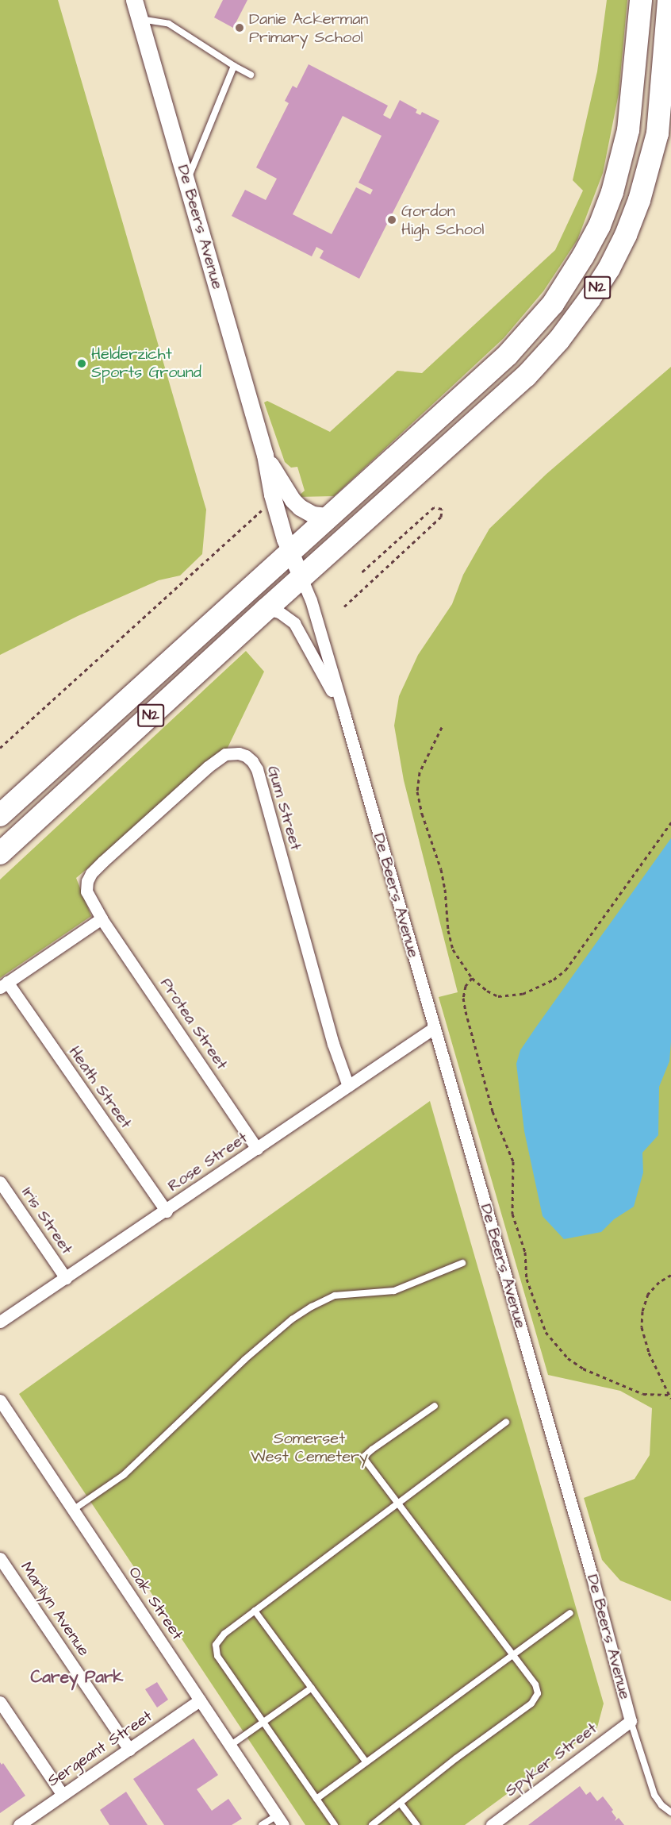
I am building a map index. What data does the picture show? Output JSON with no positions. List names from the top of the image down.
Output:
{
  "streets": {
    "highway": ["N2"],
    "street": [
      "De Beers Avenue",
      "Gum Street",
      "Protea Street",
      "Heath Street",
      "Rose Street",
      "Iris Street",
      "Oak Street",
      "Marilyn Avenue",
      "Sergeant Street",
      "Spyker Street"
    ]
  },
  "crossings": [
    ["De Beers Avenue", "N2"],
    ["De Beers Avenue", "Rose Street"],
    ["De Beers Avenue", "Spyker Street"],
    ["Gum Street", "Protea Street"],
    ["Gum Street", "Rose Street"],
    ["Protea Street", "Rose Street"],
    ["Heath Street", "Rose Street"],
    ["Rose Street", "Iris Street"],
    ["Oak Street", "Sergeant Street"],
    ["Marilyn Avenue", "Sergeant Street"]
  ],
  "districts": ["Carey Park"],
  "parks": ["Somerset West Cemetery"],
  "places": ["Danie Ackerman Primary School", "Gordon High School", "Helderzicht Sports Ground"]
}
